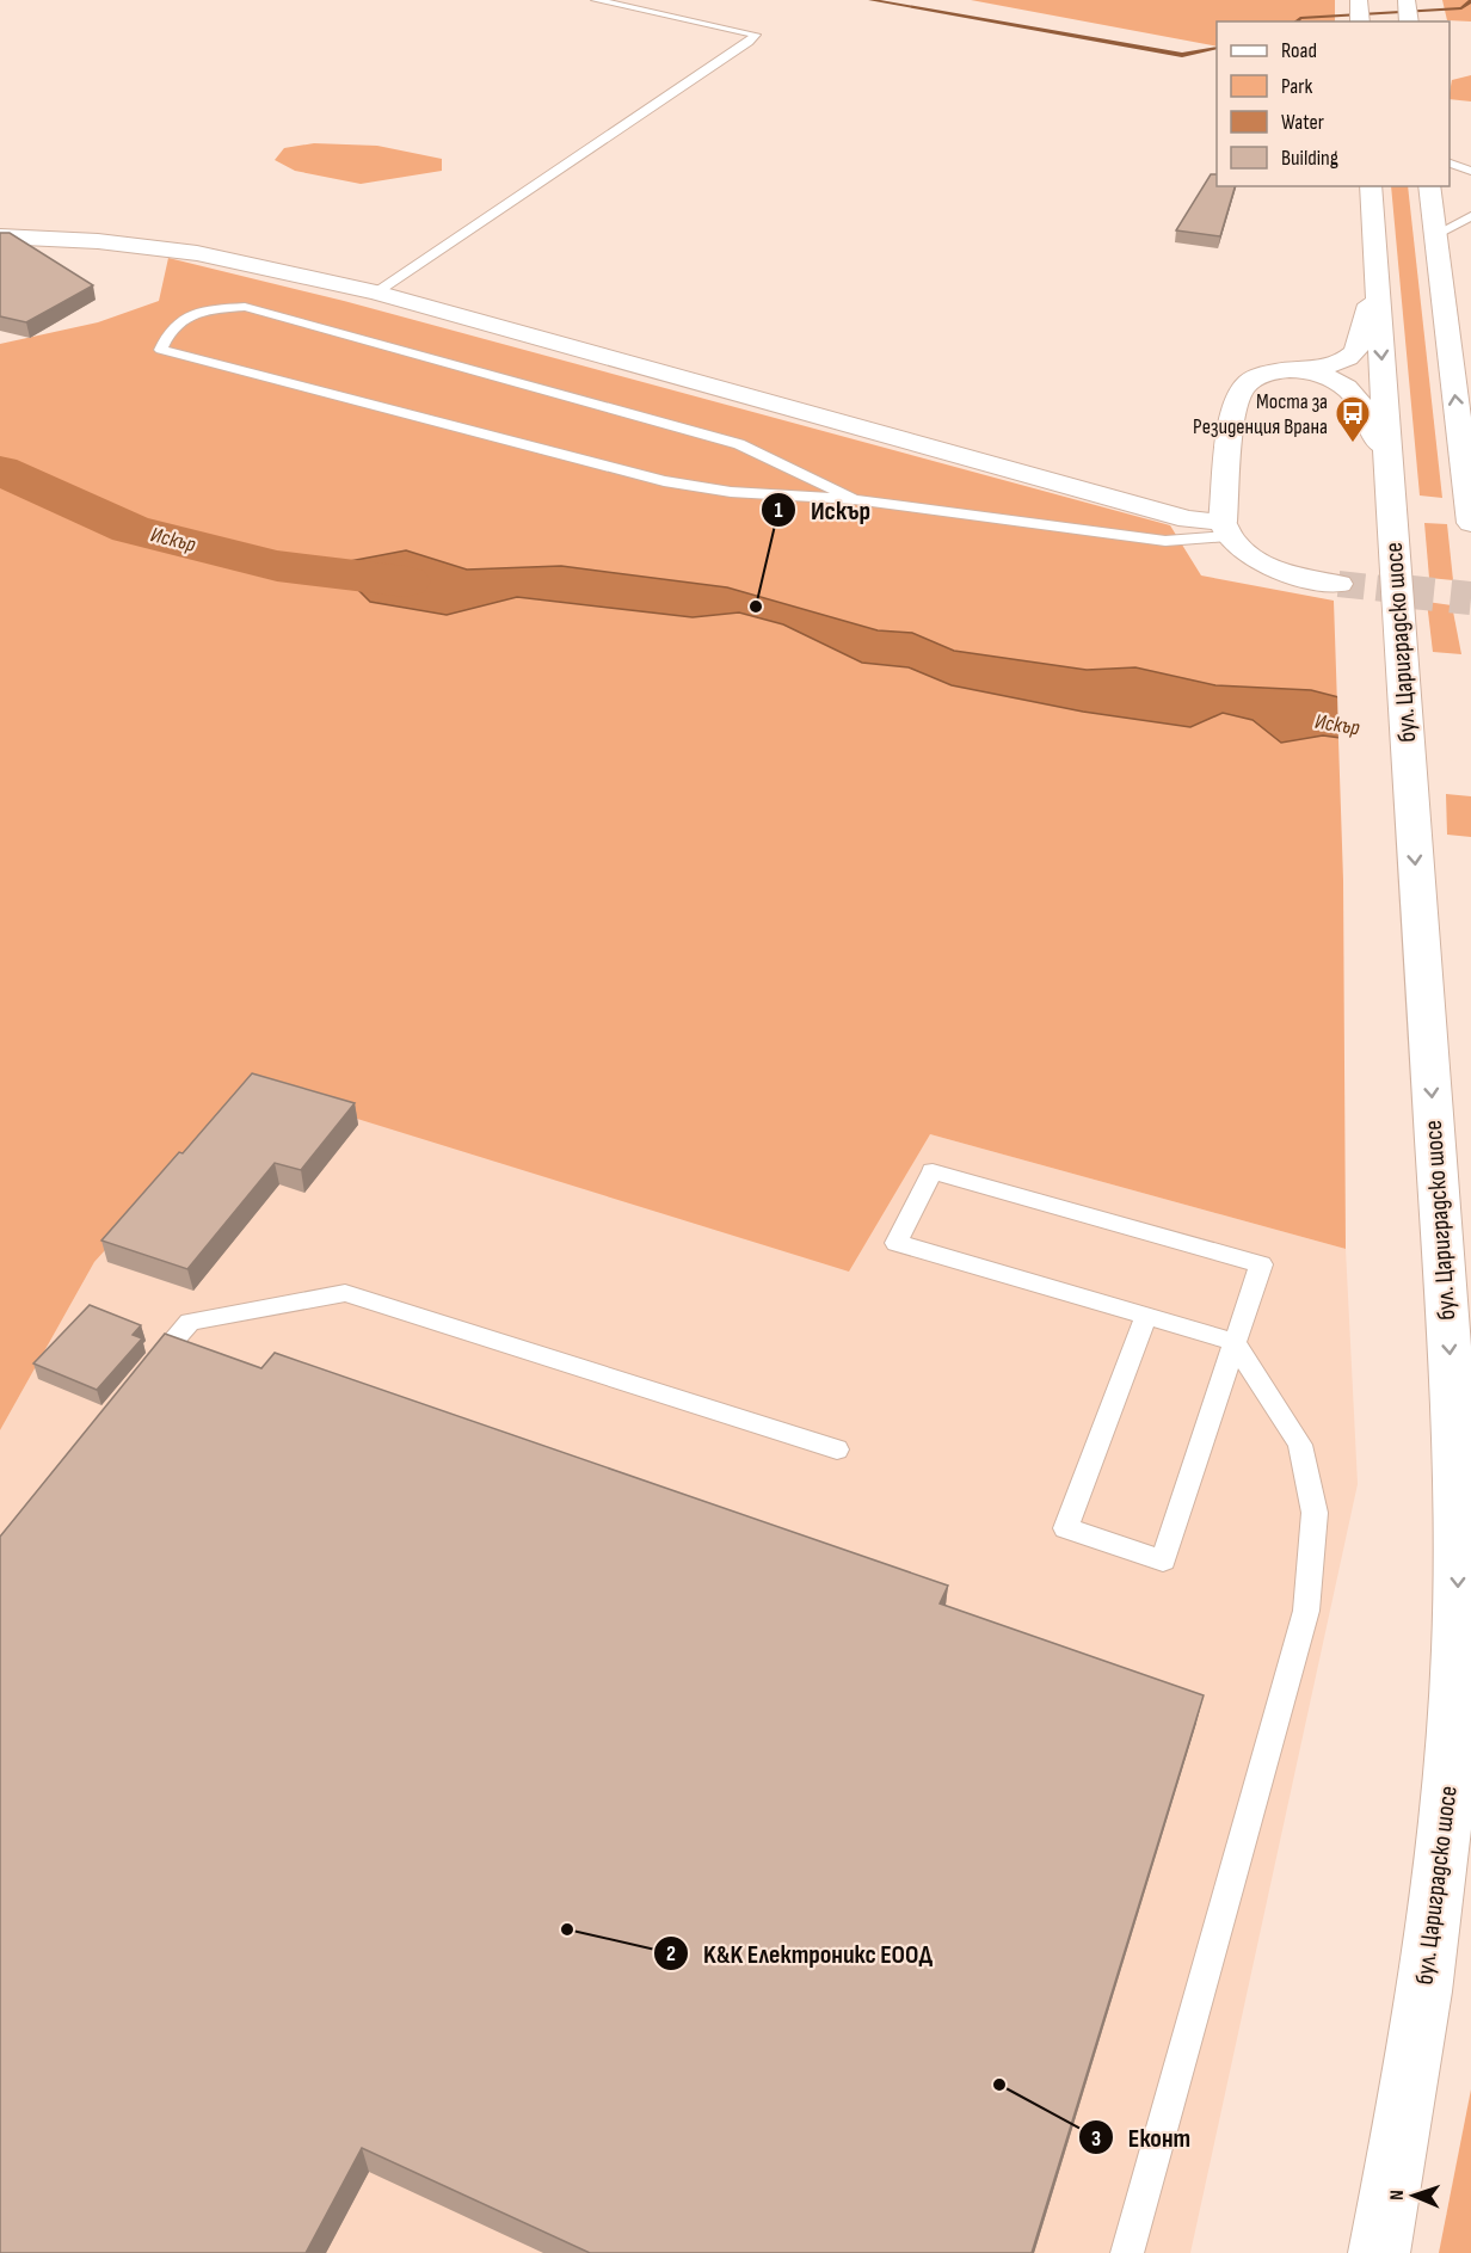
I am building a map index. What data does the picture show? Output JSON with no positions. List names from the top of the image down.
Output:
{
  "streets": {
    "main road": ["бул. Цариградско шосе"]
  },
  "one_way": ["бул. Цариградско шосе"],
  "water": ["Искър"],
  "places": {
    "bus stop": ["Моста за Резиденция Врана"],
    "other": ["Искър", "K&K Електроникс ЕООД", "Еконт"]
  },
  "legend": [
    "Road",
    "Park",
    "Water",
    "Building"
  ],
  "north": "left"
}
